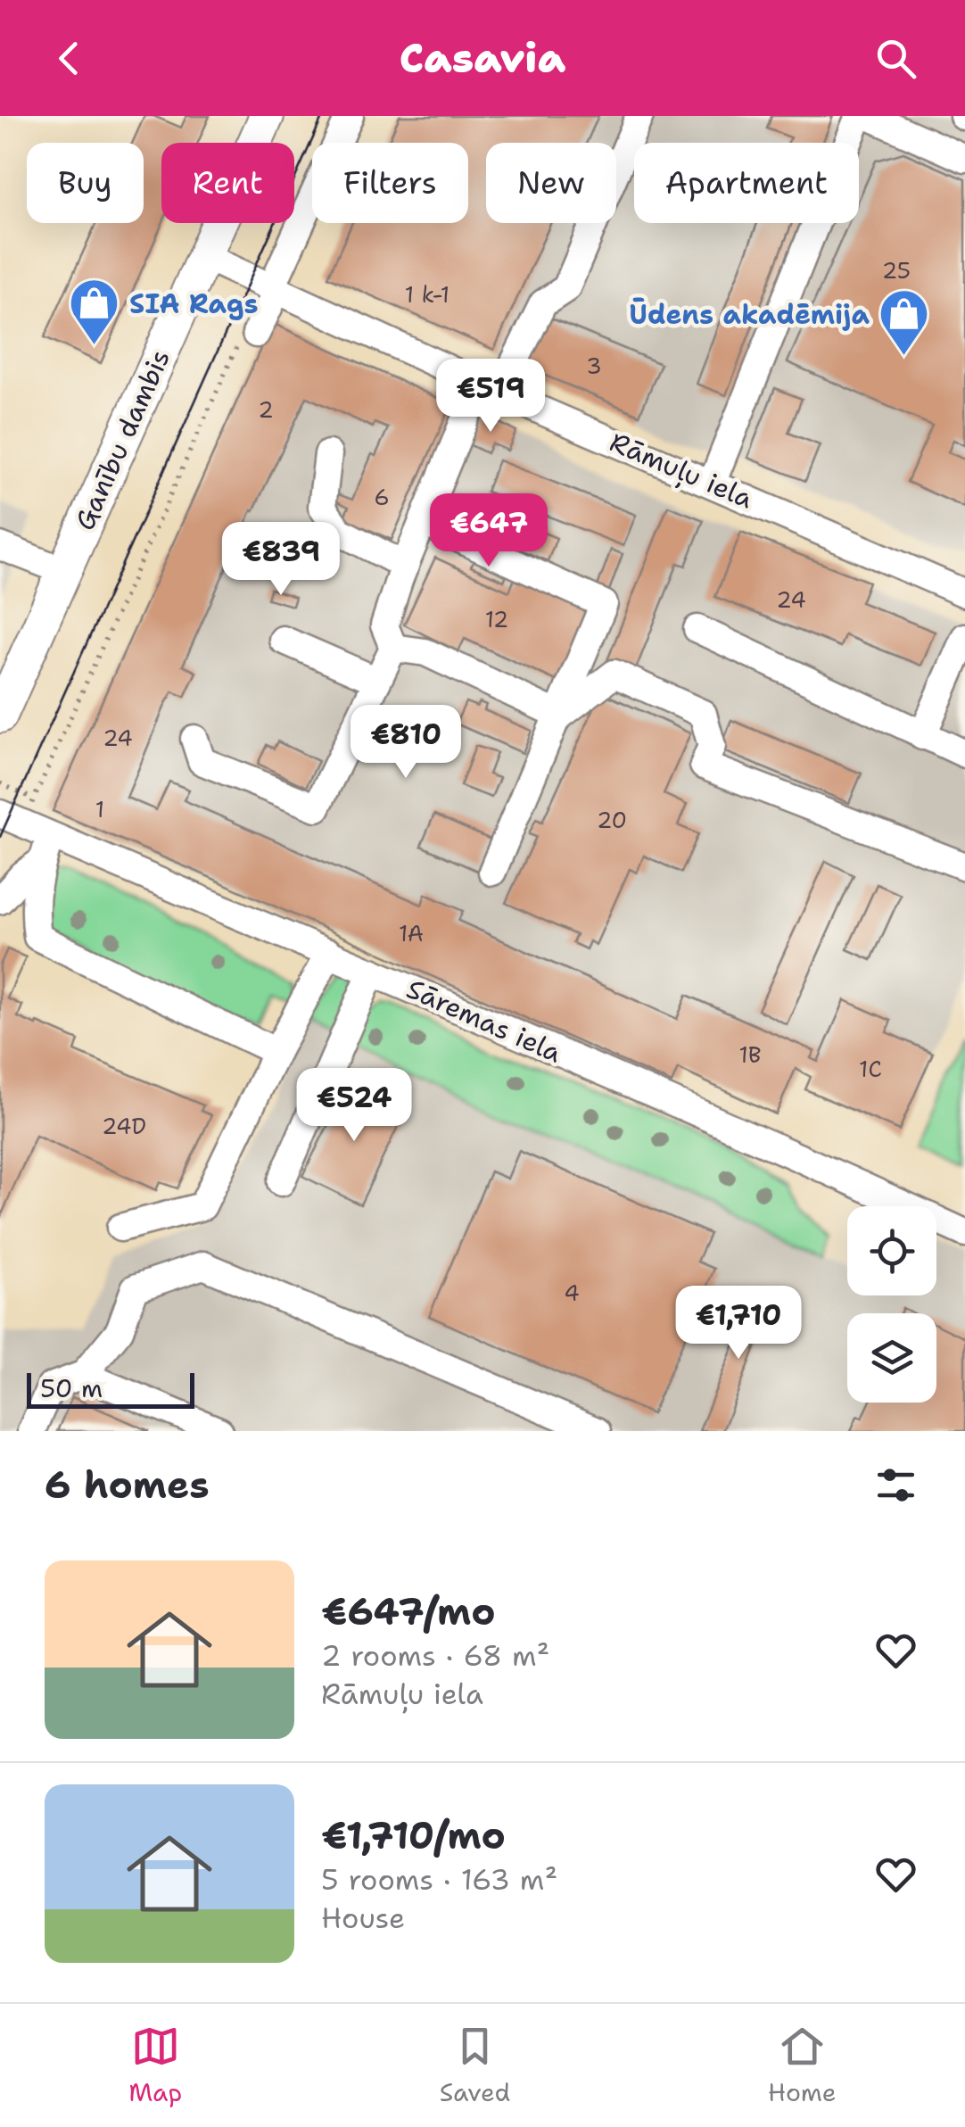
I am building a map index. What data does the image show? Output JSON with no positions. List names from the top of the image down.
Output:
{
  "streets": {
    "main road": ["Ganību dambis"],
    "street": ["Rāmuļu iela", "Sāremas iela"]
  },
  "crossings": [
    ["Ganību dambis", "Rāmuļu iela"]
  ],
  "places": {
    "shop": ["SIA Rags", "Ūdens akadēmija"]
  },
  "house_numbers": [
    "25",
    "1 k-1",
    "3",
    "2",
    "6",
    "24",
    "12",
    "24",
    "1",
    "20",
    "1A",
    "1B",
    "1C",
    "24D",
    "4"
  ],
  "scale_bar": "50 m",
  "page": {
    "header": "Casavia",
    "chip": [
      "Buy",
      "Rent",
      "Filters",
      "New",
      "Apartment"
    ],
    "price": [
      "€519",
      "€647",
      "€839",
      "€810",
      "€524",
      "€1,710"
    ],
    "scale": "50 m",
    "heading": "6 homes",
    "list": [
      {
        "name": "€647/mo",
        "note": "2 rooms · 68 m² · Rāmuļu iela"
      },
      {
        "name": "€1,710/mo",
        "note": "5 rooms · 163 m² · House"
      }
    ],
    "tabs": ["Map", "Saved", "Home"]
  }
}
